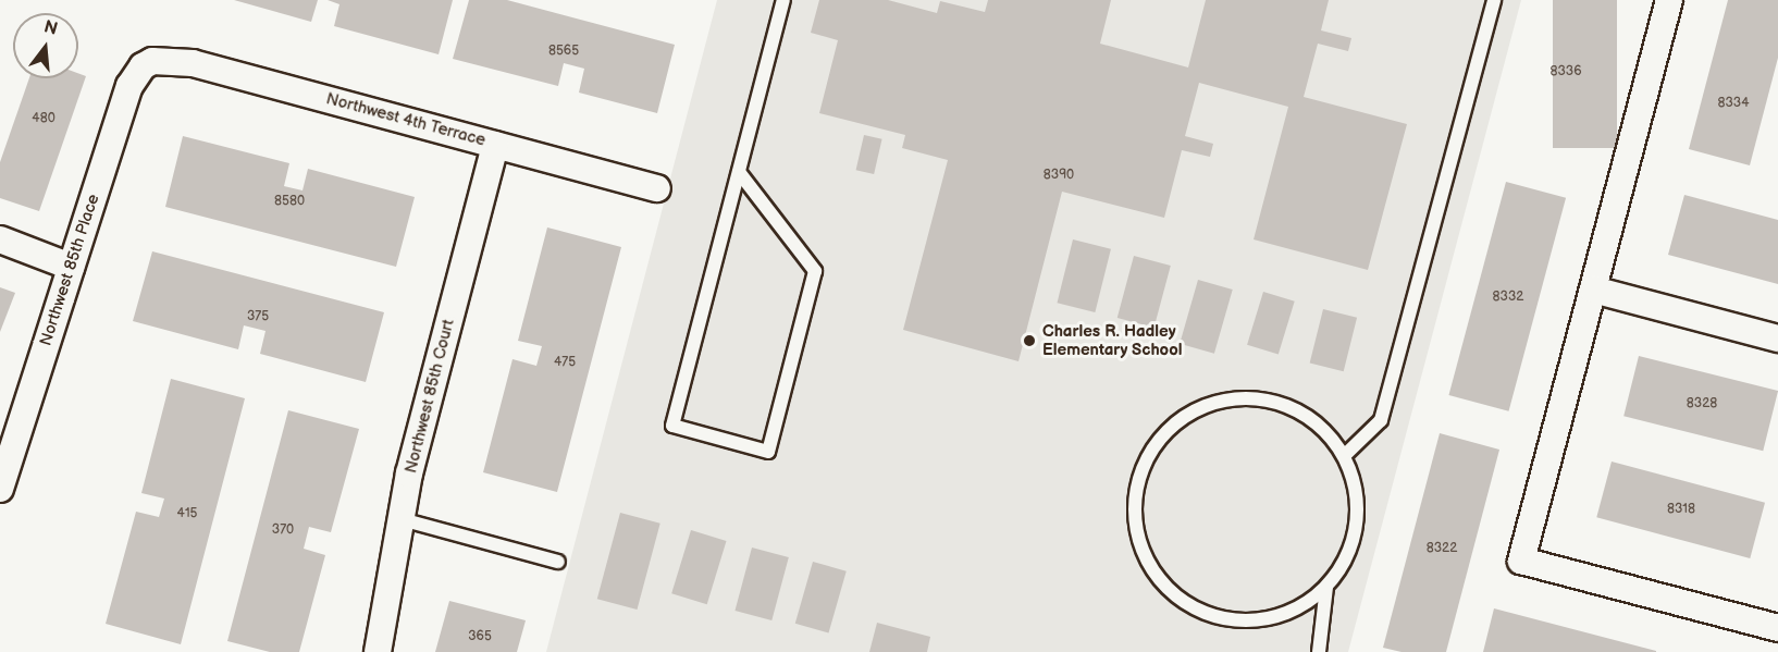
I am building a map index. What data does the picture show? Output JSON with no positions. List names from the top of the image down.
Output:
{
  "streets": {
    "street": ["Northwest 4th Terrace", "Northwest 85th Place", "Northwest 85th Court"]
  },
  "crossings": [
    ["Northwest 4th Terrace", "Northwest 85th Place"],
    ["Northwest 4th Terrace", "Northwest 85th Court"]
  ],
  "places": ["Charles R. Hadley Elementary School"],
  "house_numbers": [
    "8565",
    "8336",
    "8334",
    "480",
    "8390",
    "8580",
    "8332",
    "375",
    "475",
    "8328",
    "8318",
    "415",
    "370",
    "8322",
    "365"
  ],
  "north": "top"
}
